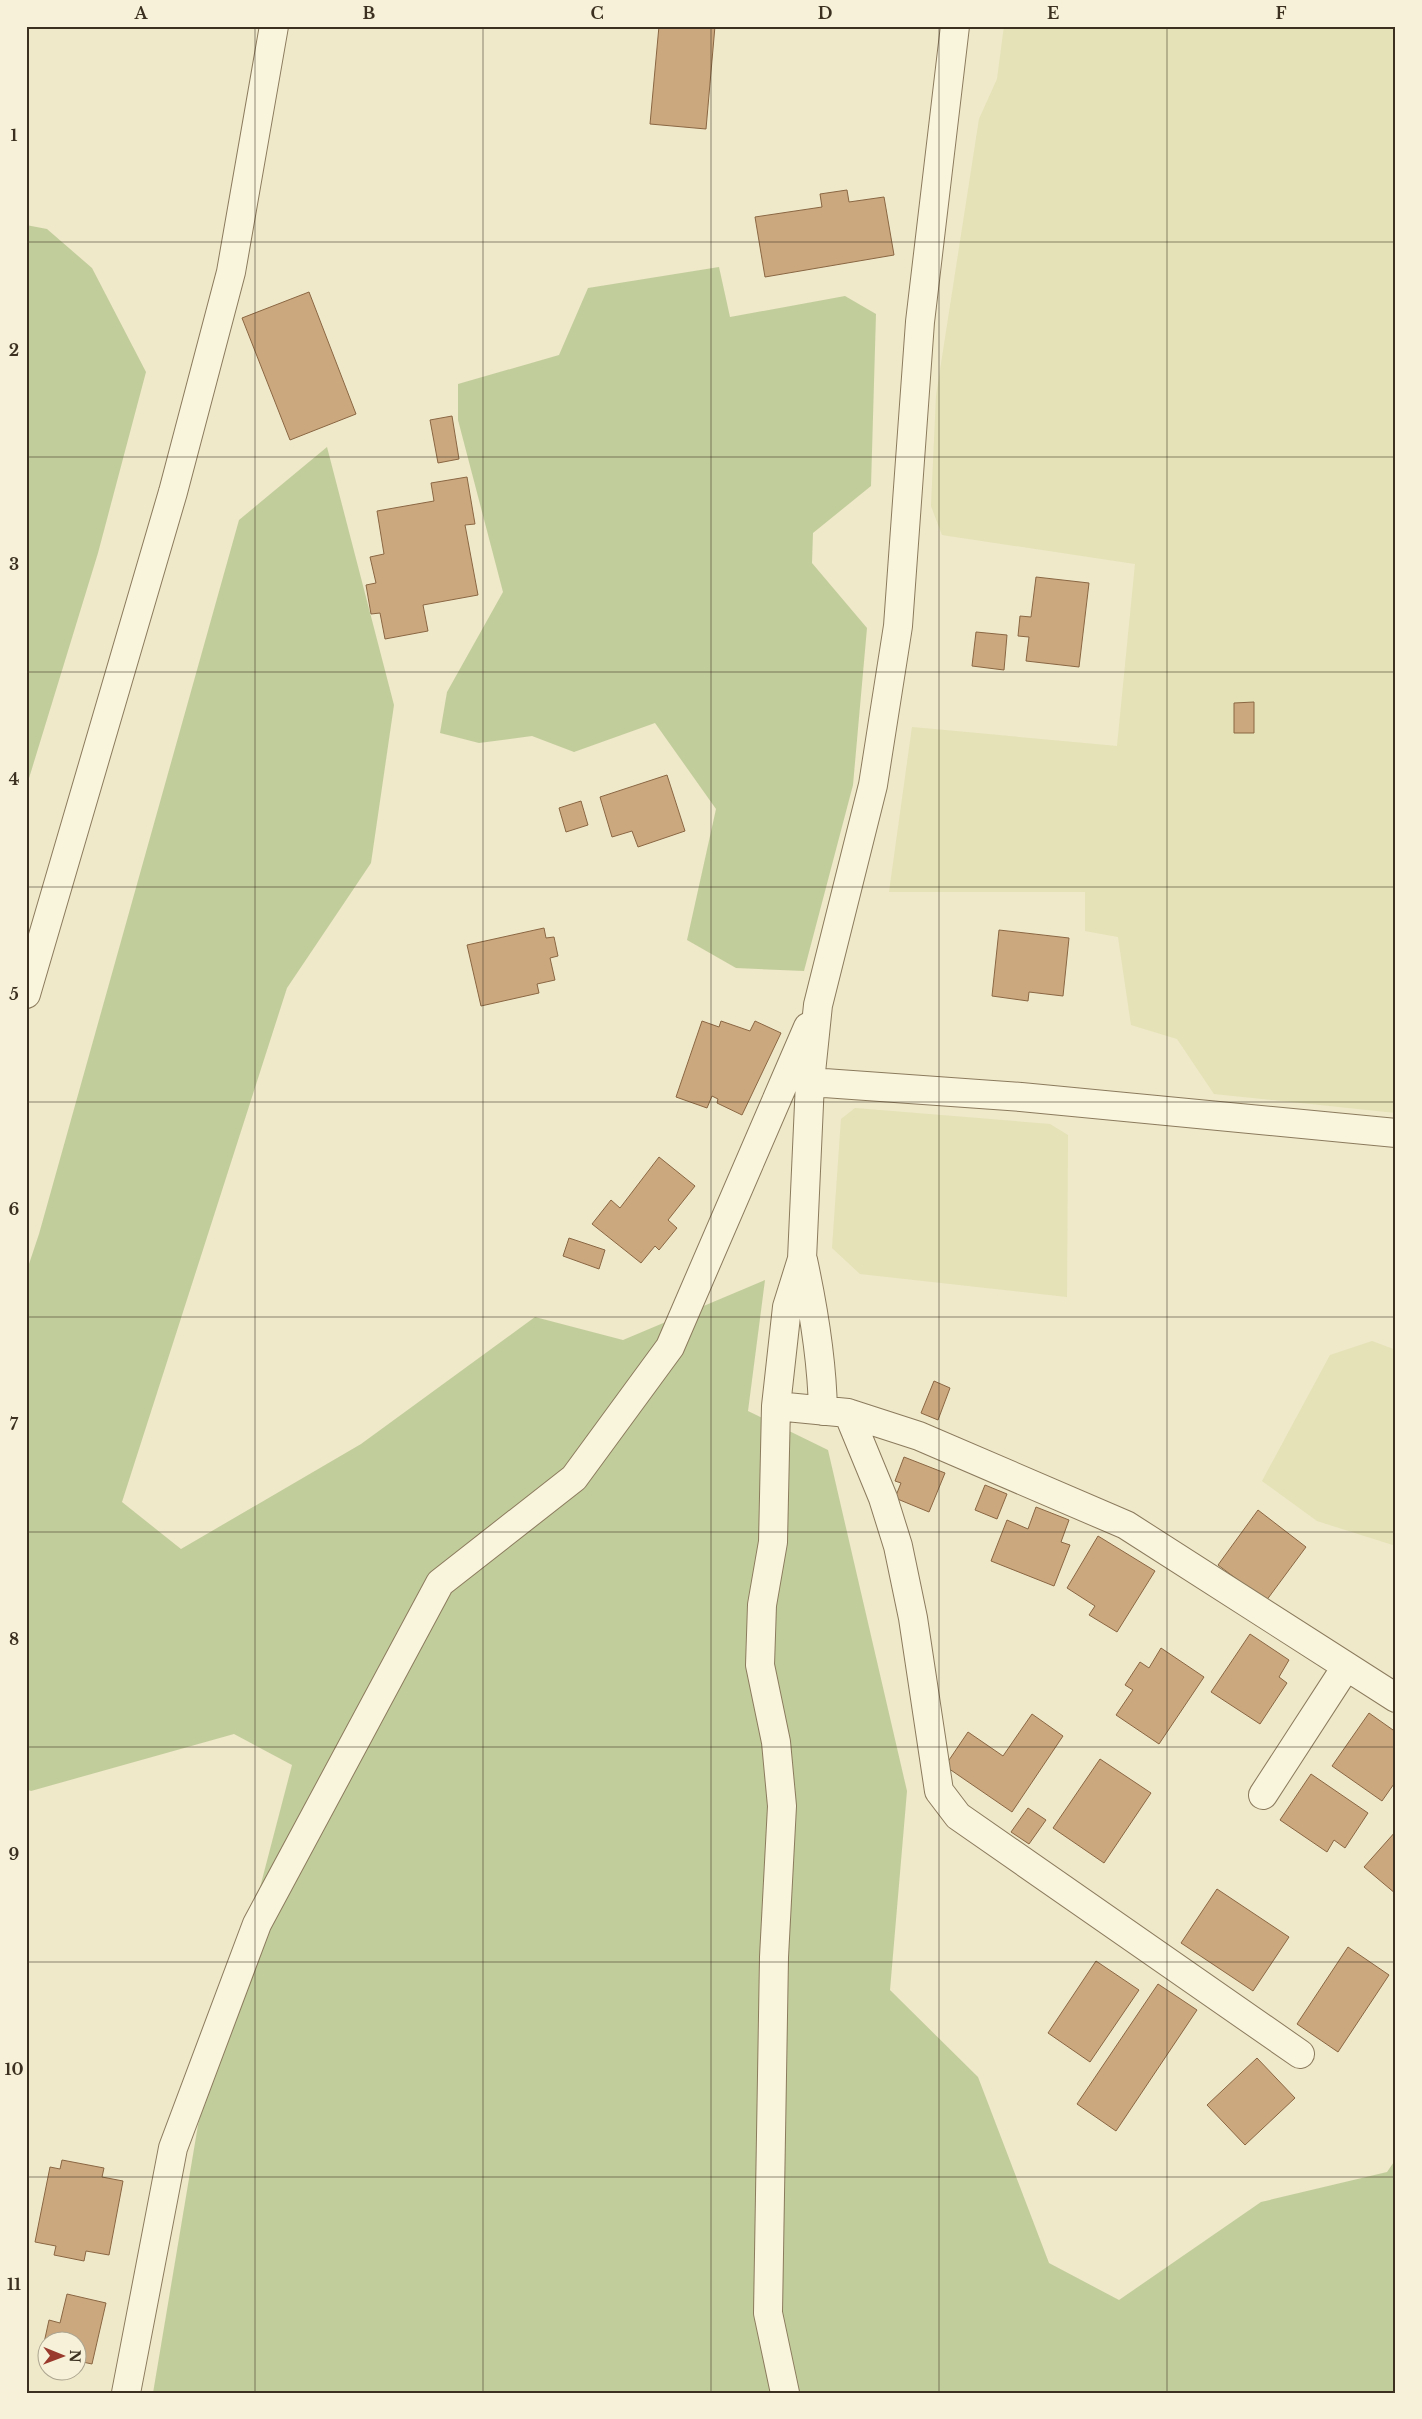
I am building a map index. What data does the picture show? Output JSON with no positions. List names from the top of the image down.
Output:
{
  "north": "right",
  "grid": {
    "columns": [
      "A",
      "B",
      "C",
      "D",
      "E",
      "F"
    ],
    "rows": [
      "1",
      "2",
      "3",
      "4",
      "5",
      "6",
      "7",
      "8",
      "9",
      "10",
      "11"
    ]
  }
}
